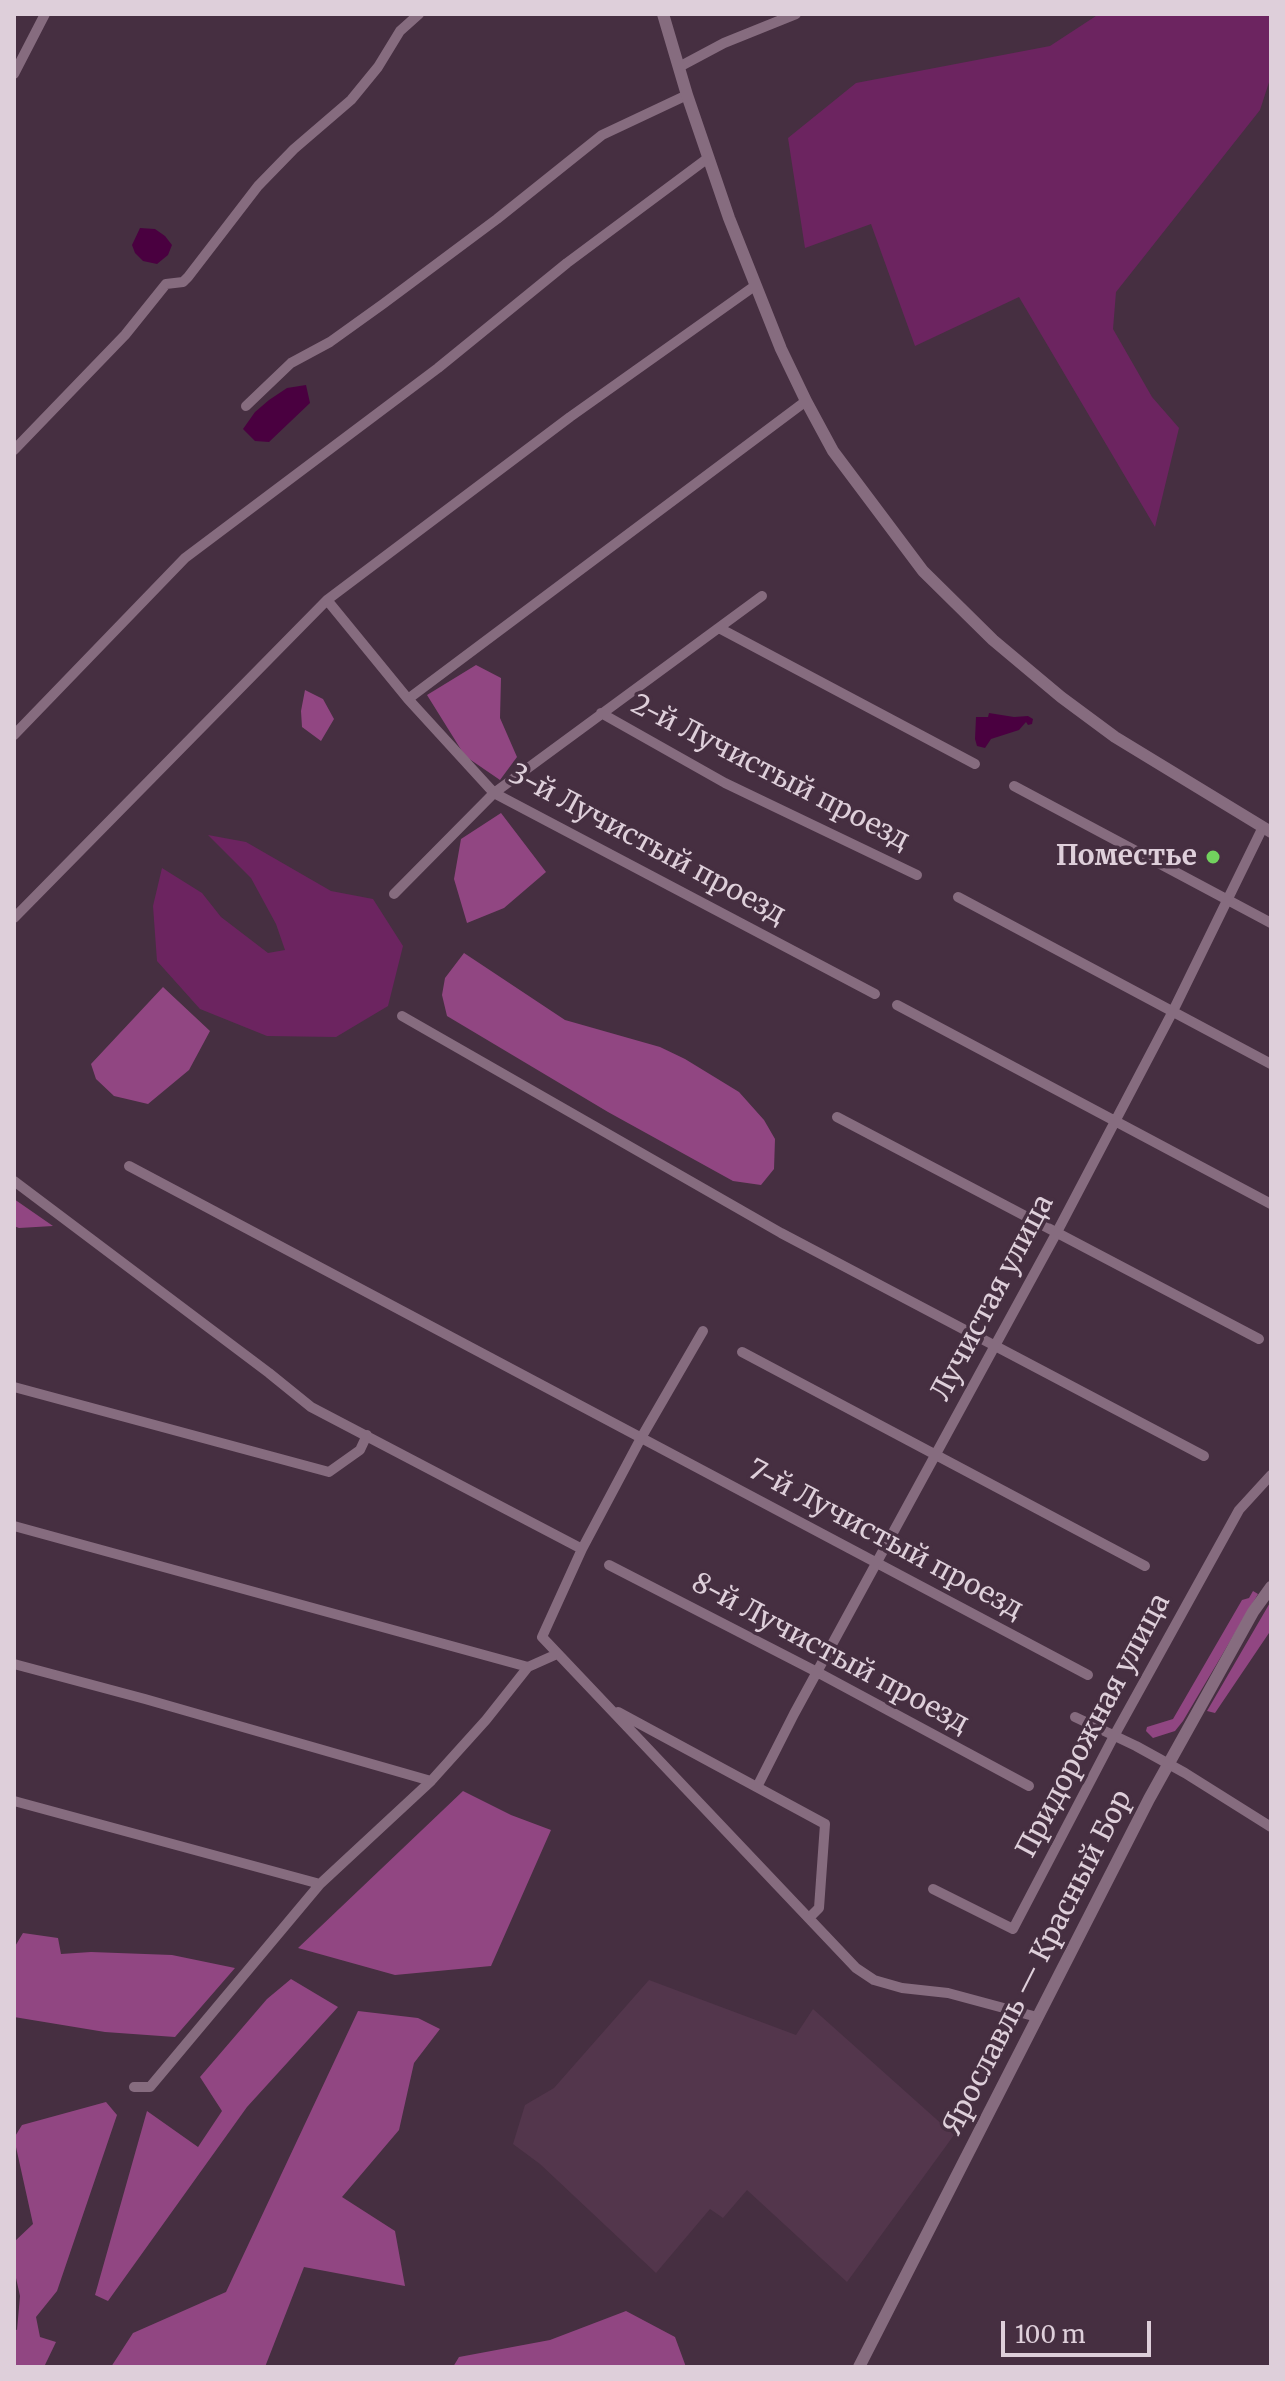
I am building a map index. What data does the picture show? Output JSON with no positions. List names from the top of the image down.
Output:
{
  "streets": {
    "street": [
      "2-й Лучистый проезд",
      "3-й Лучистый проезд",
      "Лучистая улица",
      "7-й Лучистый проезд",
      "8-й Лучистый проезд",
      "Придорожная улица",
      "Ярославль — Красный Бор"
    ]
  },
  "crossings": [
    ["Лучистая улица", "7-й Лучистый проезд"],
    ["Лучистая улица", "8-й Лучистый проезд"]
  ],
  "places": ["Поместье"],
  "scale_bar": "100 m"
}
